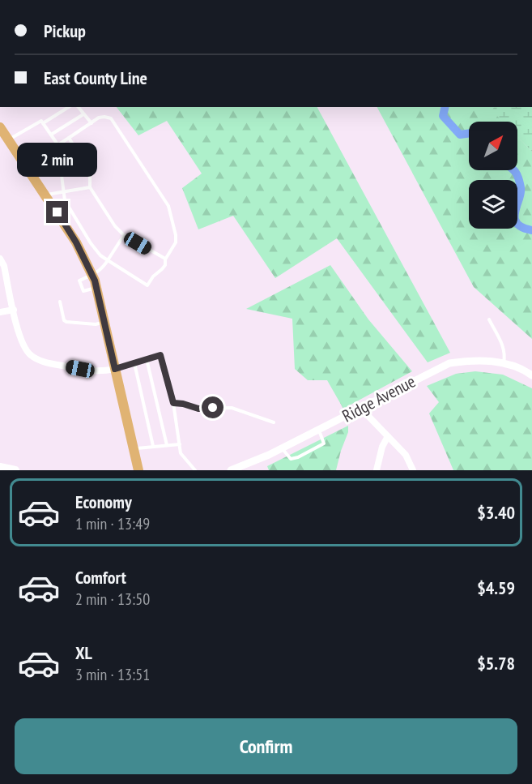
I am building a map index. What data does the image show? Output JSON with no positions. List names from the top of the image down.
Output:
{
  "streets": {
    "street": ["Ridge Avenue"]
  },
  "north": "top right",
  "page": {
    "banner": ["Pickup", "East County Line"],
    "bubble": "2 min",
    "list": [
      {
        "name": "Economy",
        "note": "1 min · 13:49",
        "value": "$3.40"
      },
      {
        "name": "Comfort",
        "note": "2 min · 13:50",
        "value": "$4.59"
      },
      {
        "name": "XL",
        "note": "3 min · 13:51",
        "value": "$5.78"
      }
    ],
    "buttons": "Confirm"
  }
}
